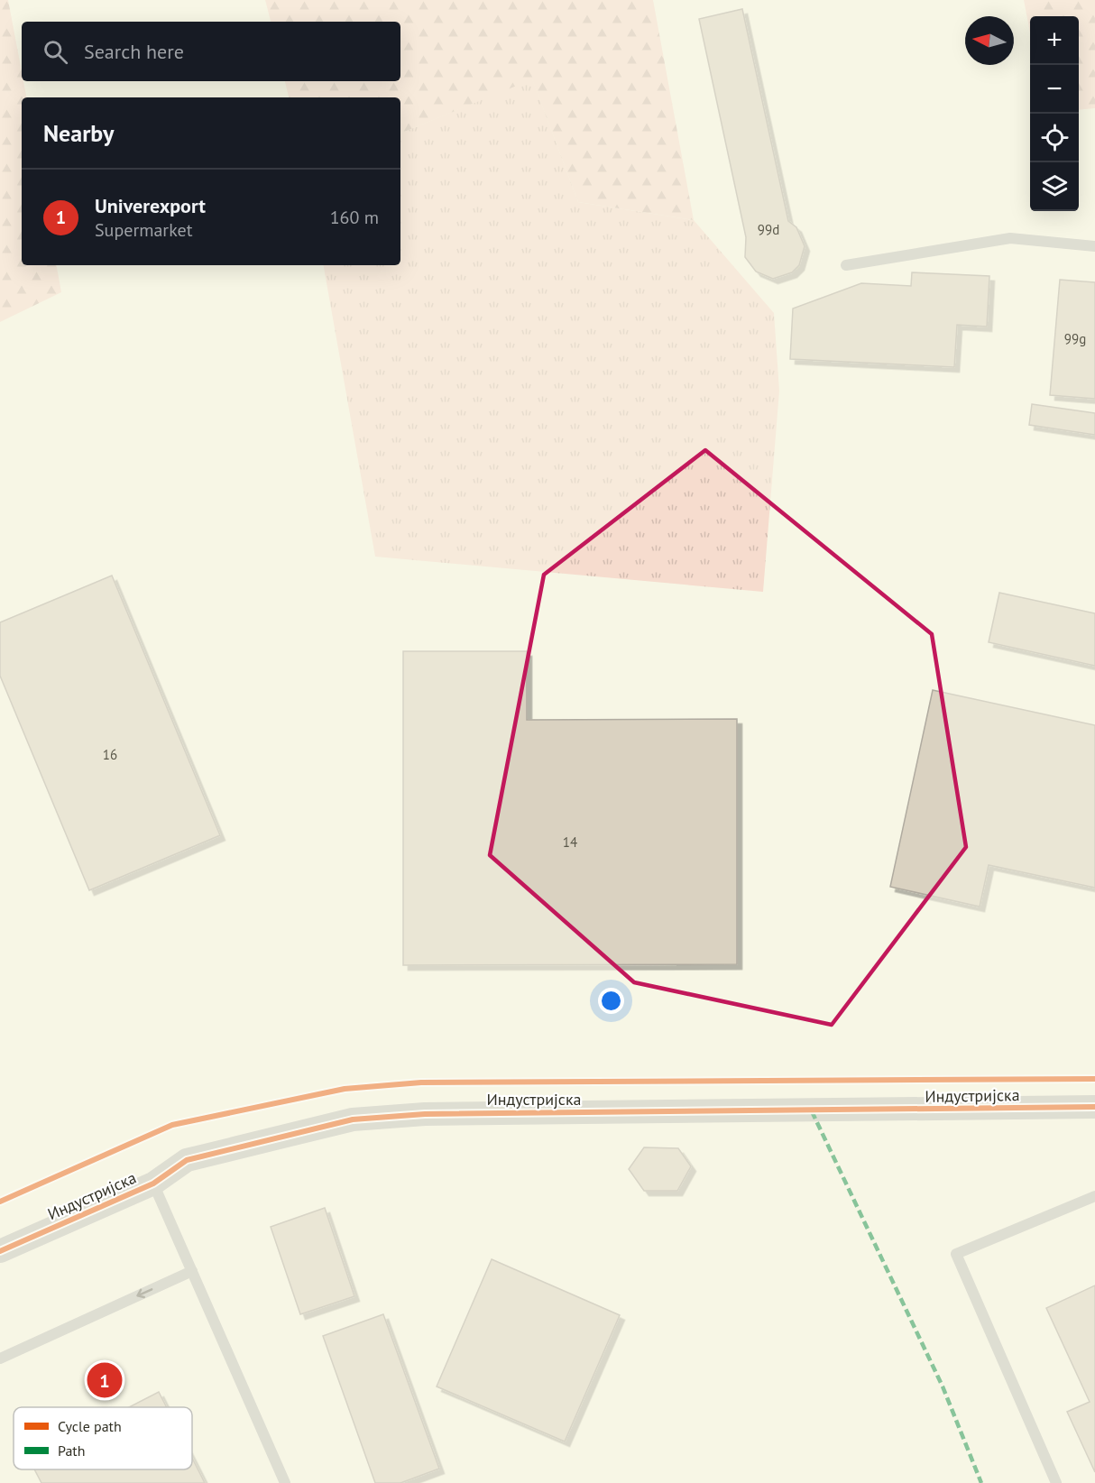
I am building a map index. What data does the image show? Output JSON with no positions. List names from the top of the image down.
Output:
{
  "streets": {
    "street": ["Индустријска"]
  },
  "house_numbers": [
    "99d",
    "99g",
    "16",
    "14"
  ],
  "legend": ["Cycle path", "Path"],
  "north": "left",
  "page": {
    "map_buttons": ["+", "−"],
    "search": "Search here",
    "heading": "Nearby",
    "list": [
      {
        "mark": "1",
        "name": "Univerexport",
        "note": "Supermarket",
        "value": "160 m"
      }
    ],
    "pins": "1"
  }
}
